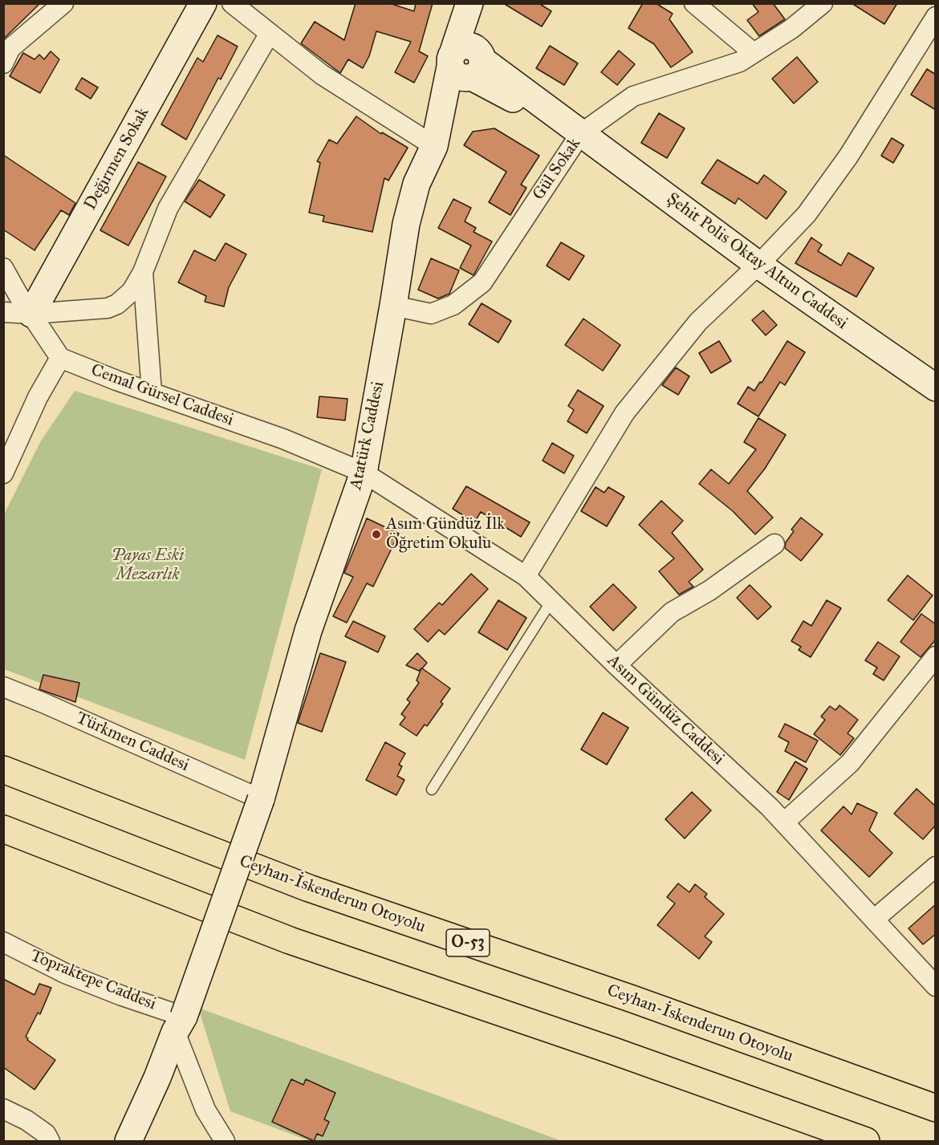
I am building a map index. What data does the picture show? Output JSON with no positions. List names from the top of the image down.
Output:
{
  "streets": {
    "highway": ["Ceyhan-İskenderun Otoyolu", "O-53"],
    "street": [
      "Değirmen Sokak",
      "Gül Sokak",
      "Şehit Polis Oktay Altun Caddesi",
      "Cemal Gürsel Caddesi",
      "Atatürk Caddesi",
      "Asım Gündüz Caddesi",
      "Türkmen Caddesi",
      "Topraktepe Caddesi"
    ]
  },
  "crossings": [
    ["Gül Sokak", "Şehit Polis Oktay Altun Caddesi"],
    ["Gül Sokak", "Atatürk Caddesi"],
    ["Şehit Polis Oktay Altun Caddesi", "Atatürk Caddesi"],
    ["Cemal Gürsel Caddesi", "Atatürk Caddesi"],
    ["Cemal Gürsel Caddesi", "Asım Gündüz Caddesi"],
    ["Atatürk Caddesi", "Asım Gündüz Caddesi"],
    ["Atatürk Caddesi", "Türkmen Caddesi"],
    ["Atatürk Caddesi", "Topraktepe Caddesi"]
  ],
  "parks": ["Payas Eski Mezarlık"],
  "places": ["Asım Gündüz İlk Öğretim Okulu"]
}
